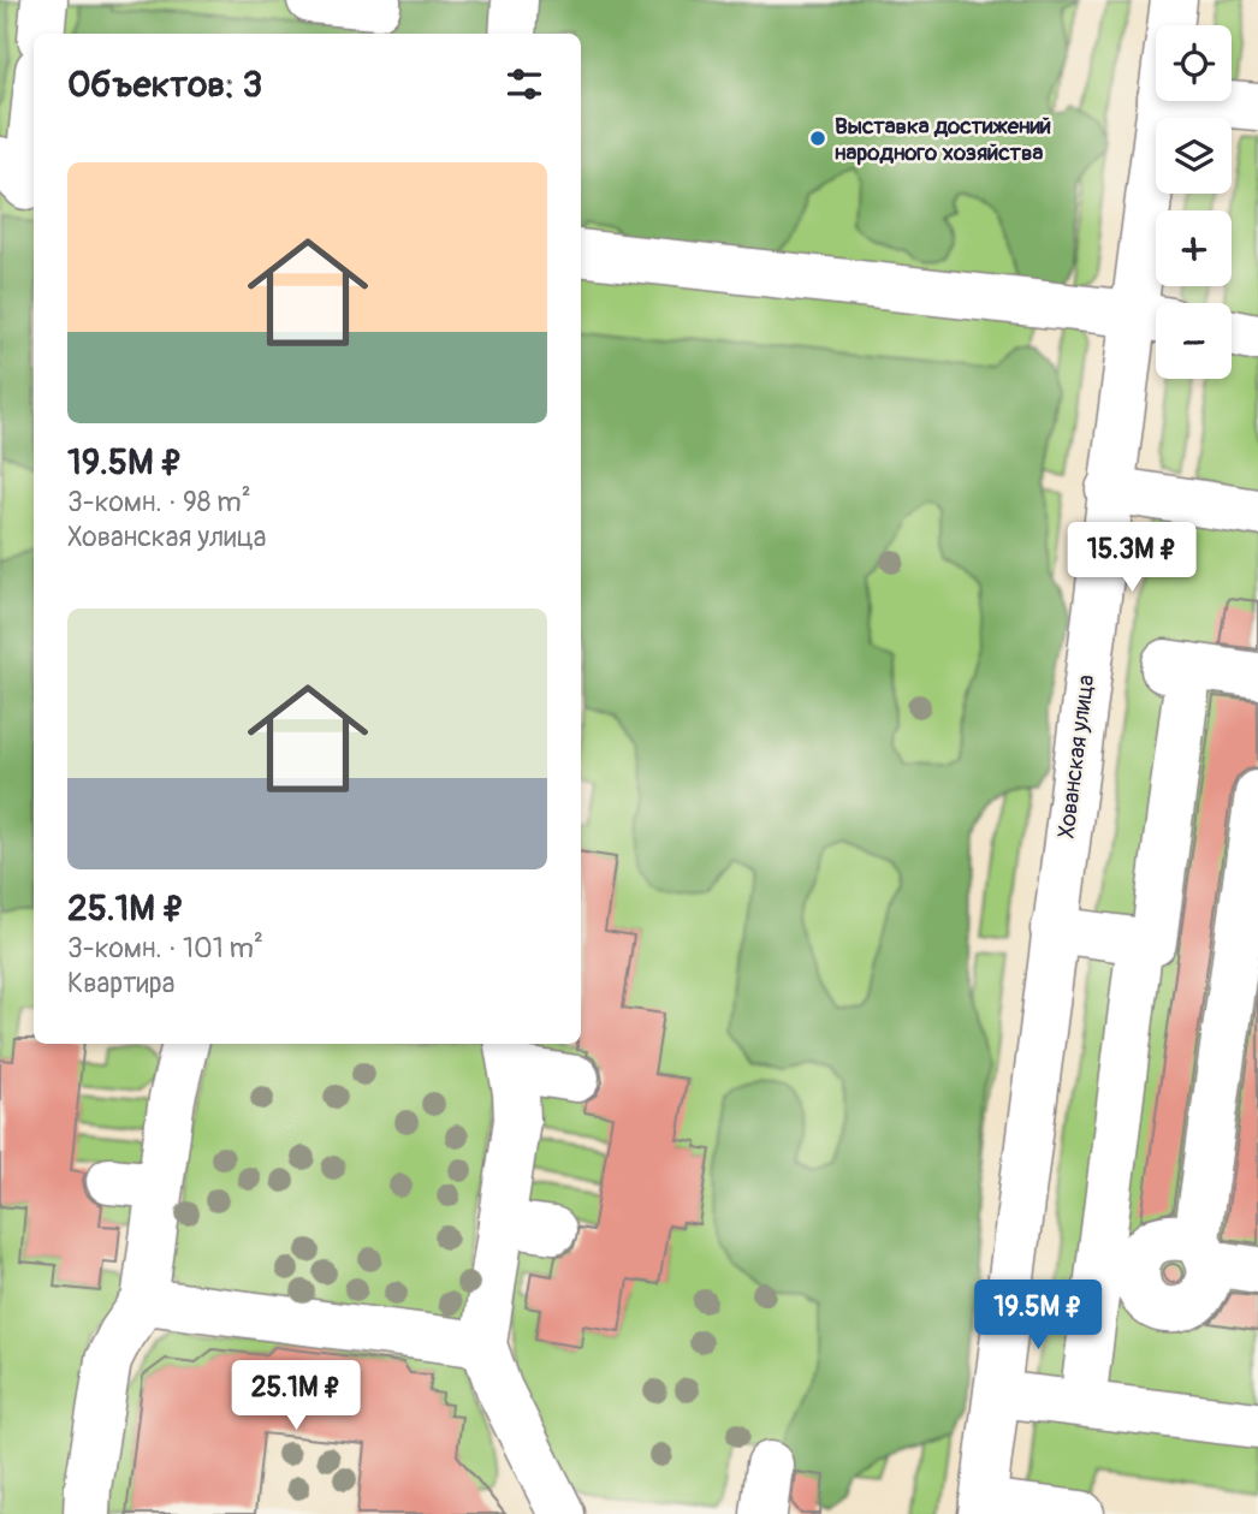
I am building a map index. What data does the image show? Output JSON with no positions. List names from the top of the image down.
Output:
{
  "streets": {
    "street": ["Хованская улица"]
  },
  "places": ["Выставка достижений народного хозяйства"],
  "page": {
    "map_buttons": ["+", "−"],
    "heading": "Объектов: 3",
    "list": [
      {
        "name": "19.5M ₽",
        "note": "3-комн. · 98 m² · Хованская улица"
      },
      {
        "name": "25.1M ₽",
        "note": "3-комн. · 101 m² · Квартира"
      }
    ],
    "price": ["15.3M ₽", "19.5M ₽", "25.1M ₽"]
  }
}
